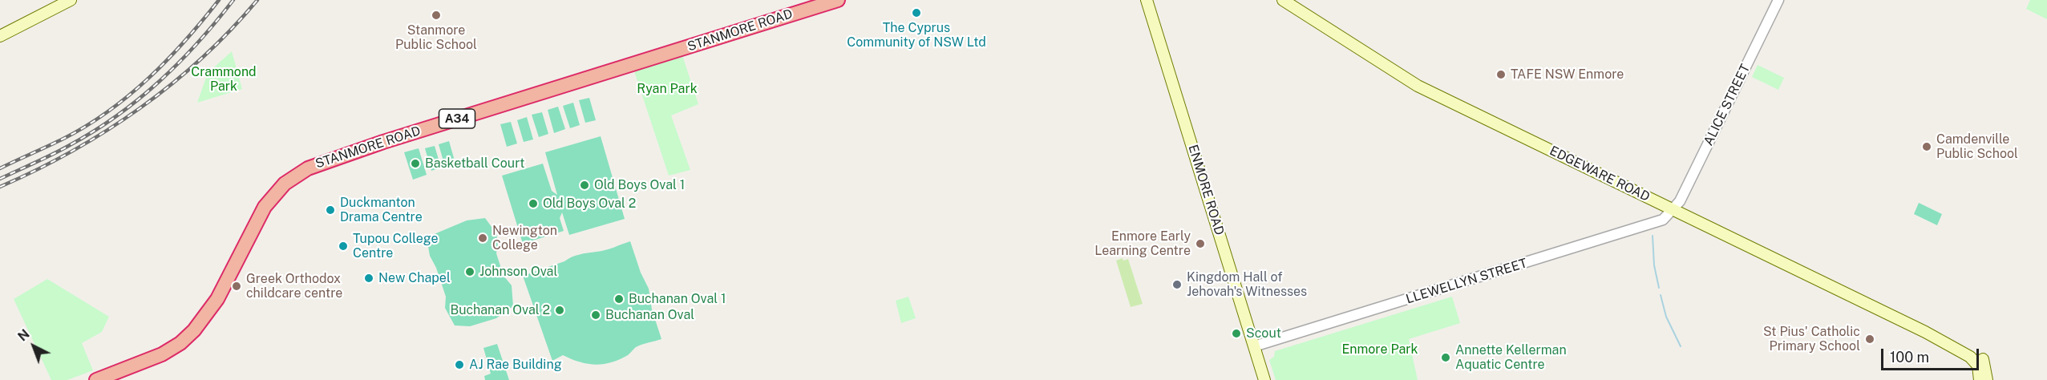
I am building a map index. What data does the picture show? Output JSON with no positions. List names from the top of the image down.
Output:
{
  "streets": {
    "highway": ["STANMORE ROAD", "A34"],
    "main road": ["EDGEWARE ROAD", "ENMORE ROAD"],
    "street": ["ALICE STREET", "LLEWELLYN STREET"]
  },
  "crossings": [
    ["ALICE STREET", "EDGEWARE ROAD"],
    ["ALICE STREET", "LLEWELLYN STREET"],
    ["EDGEWARE ROAD", "LLEWELLYN STREET"],
    ["ENMORE ROAD", "LLEWELLYN STREET"]
  ],
  "parks": ["Crammond Park", "Ryan Park", "Enmore Park"],
  "places": [
    "The Cyprus Community of NSW Ltd",
    "Stanmore Public School",
    "TAFE NSW Enmore",
    "Camdenville Public School",
    "Basketball Court",
    "Old Boys Oval 1",
    "Old Boys Oval 2",
    "Duckmanton Drama Centre",
    "Newington College",
    "Enmore Early Learning Centre",
    "Tupou College Centre",
    "Johnson Oval",
    "New Chapel",
    "Kingdom Hall of Jehovah's Witnesses",
    "Greek Orthodox childcare centre",
    "Buchanan Oval 1",
    "Buchanan Oval 2",
    "Buchanan Oval",
    "Scout",
    "St Pius' Catholic Primary School",
    "Annette Kellerman Aquatic Centre",
    "AJ Rae Building"
  ],
  "scale_bar": "100 m",
  "north": "top left"
}
